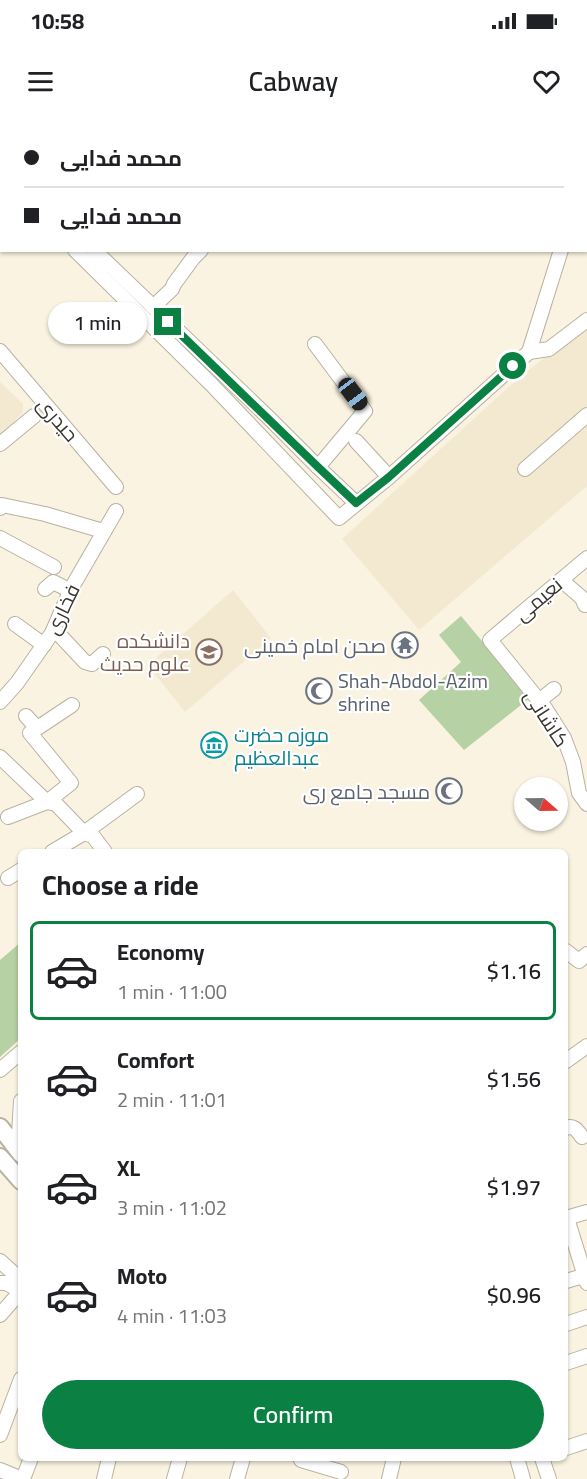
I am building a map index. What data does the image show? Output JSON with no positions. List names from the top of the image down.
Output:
{
  "streets": {
    "street": [
      "حیدری",
      "نعیمی",
      "فخاری",
      "کاشانی"
    ]
  },
  "crossings": [
    ["نعیمی", "کاشانی"]
  ],
  "places": {
    "temple": ["صحن امام خمینی"],
    "school or university": ["دانشکده علوم حدیث"],
    "mosque": ["Shah-Abdol-Azim shrine", "مسجد جامع ری"],
    "museum": ["موزه حضرت عبدالعظیم"]
  },
  "north": "right",
  "page": {
    "status": "10:58",
    "header": "Cabway",
    "banner": ["محمد فدایی", "محمد فدایی"],
    "bubble": "1 min",
    "heading": "Choose a ride",
    "list": [
      {
        "name": "Economy",
        "note": "1 min · 11:00",
        "value": "$1.16"
      },
      {
        "name": "Comfort",
        "note": "2 min · 11:01",
        "value": "$1.56"
      },
      {
        "name": "XL",
        "note": "3 min · 11:02",
        "value": "$1.97"
      },
      {
        "name": "Moto",
        "note": "4 min · 11:03",
        "value": "$0.96"
      }
    ],
    "buttons": "Confirm"
  }
}
